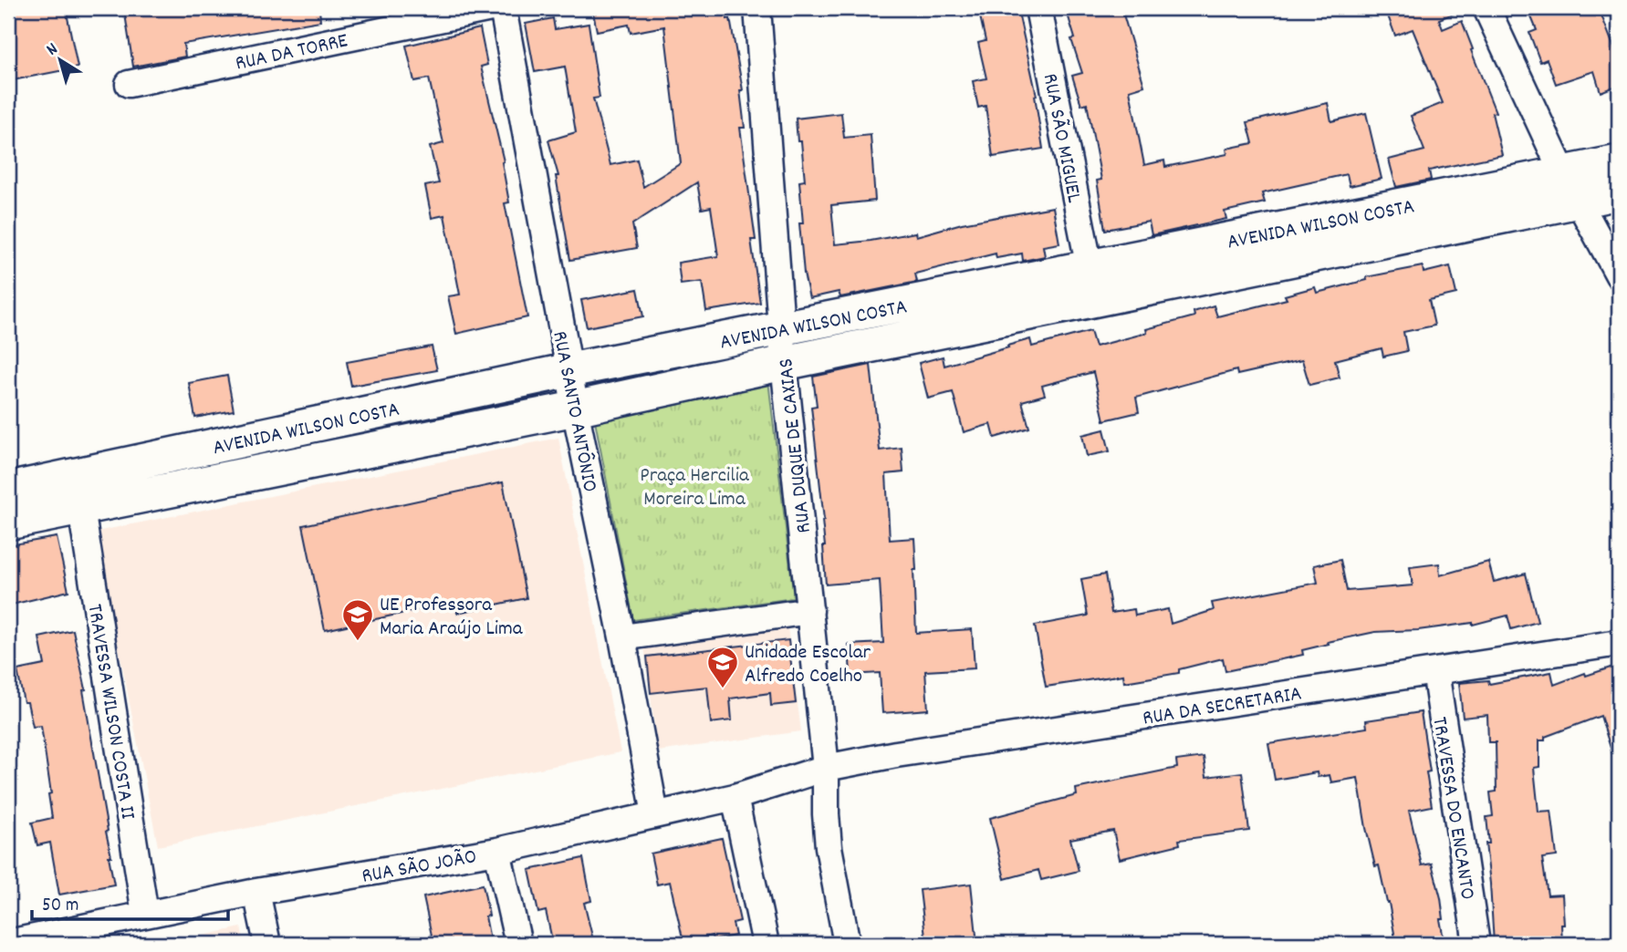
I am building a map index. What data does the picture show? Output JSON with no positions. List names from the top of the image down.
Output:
{
  "streets": {
    "street": [
      "RUA DA TORRE",
      "RUA SÃO MIGUEL",
      "AVENIDA WILSON COSTA",
      "RUA SANTO ANTÔNIO",
      "RUA DUQUE DE CAXIAS",
      "RUA DA SECRETARIA",
      "TRAVESSA WILSON COSTA II",
      "TRAVESSA DO ENCANTO",
      "RUA SÃO JOÃO"
    ]
  },
  "crossings": [
    ["RUA SÃO MIGUEL", "AVENIDA WILSON COSTA"],
    ["AVENIDA WILSON COSTA", "RUA SANTO ANTÔNIO"],
    ["AVENIDA WILSON COSTA", "RUA DUQUE DE CAXIAS"],
    ["RUA SANTO ANTÔNIO", "RUA SÃO JOÃO"],
    ["RUA DUQUE DE CAXIAS", "RUA DA SECRETARIA"],
    ["RUA DUQUE DE CAXIAS", "RUA SÃO JOÃO"],
    ["RUA DA SECRETARIA", "TRAVESSA DO ENCANTO"],
    ["RUA DA SECRETARIA", "RUA SÃO JOÃO"],
    ["TRAVESSA WILSON COSTA II", "RUA SÃO JOÃO"]
  ],
  "parks": ["Praça Hercilia Moreira Lima"],
  "places": {
    "school or university": ["UE Professora Maria Araújo Lima", "Unidade Escolar Alfredo Coelho"]
  },
  "scale_bar": "50 m",
  "north": "top left"
}
